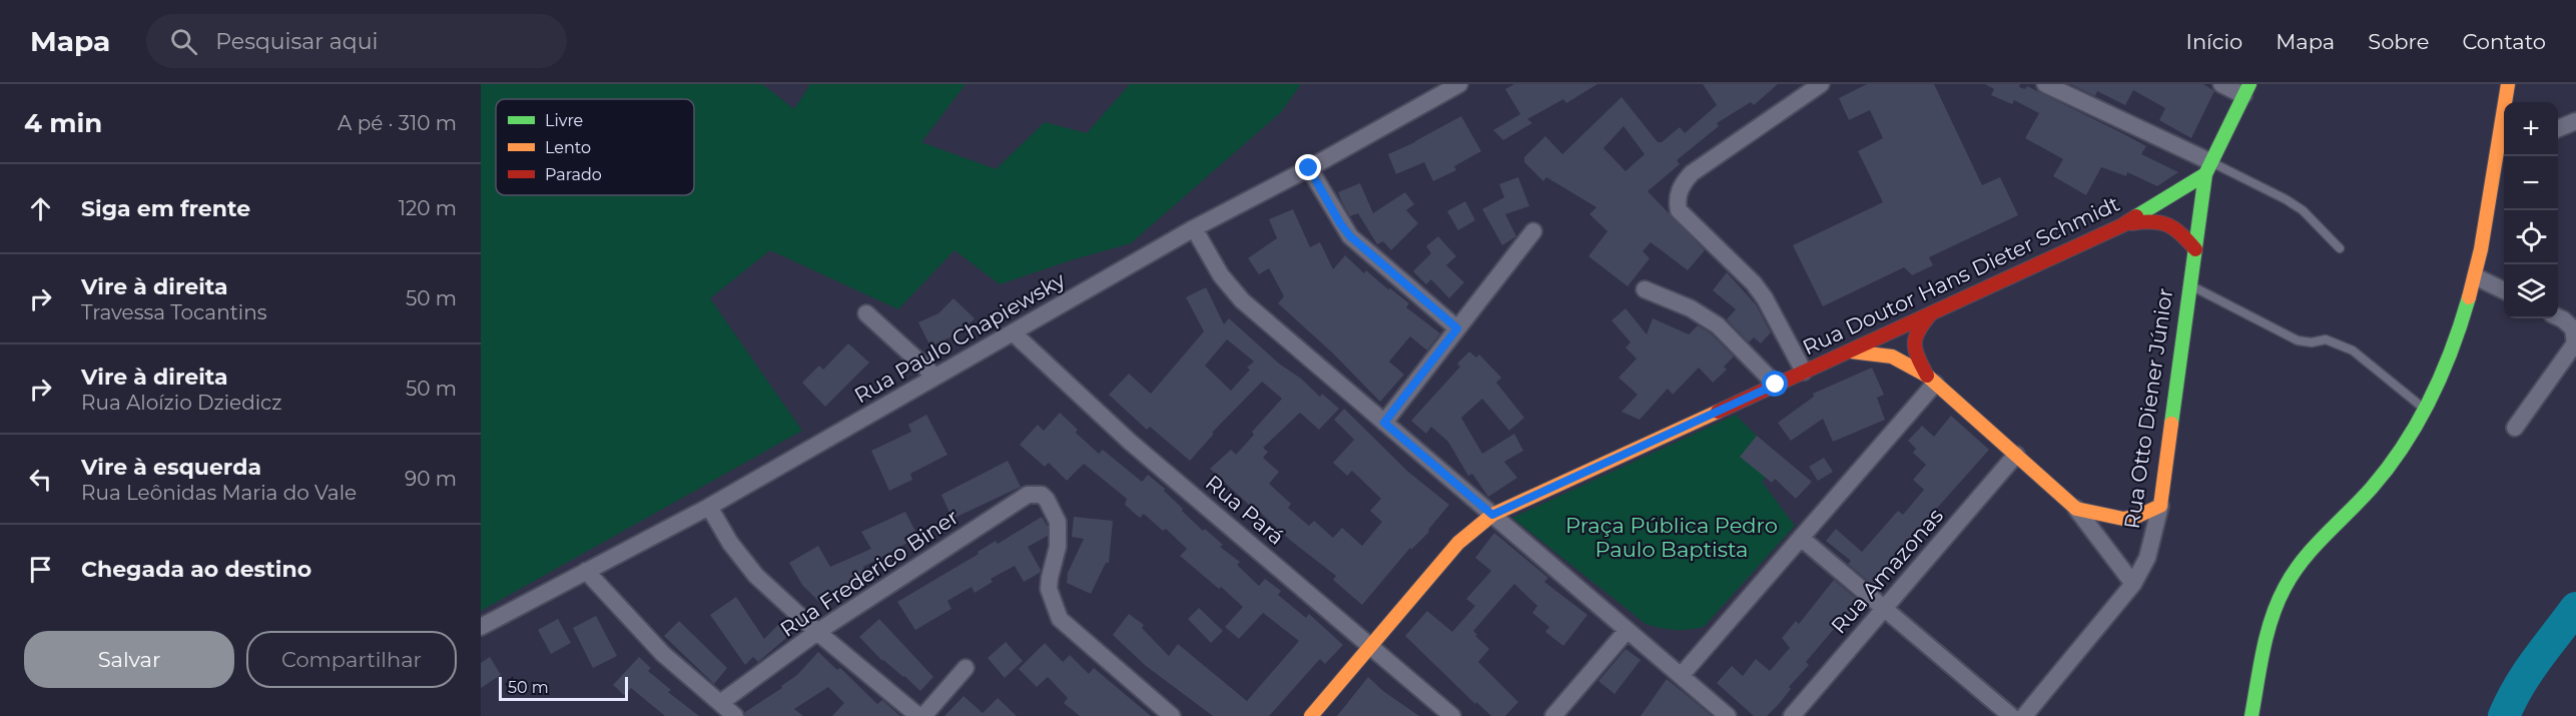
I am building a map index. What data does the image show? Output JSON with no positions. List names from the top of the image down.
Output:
{
  "streets": {
    "street": [
      "Rua Doutor Hans Dieter Schmidt",
      "Rua Paulo Chapiewsky",
      "Rua Otto Diener Júnior",
      "Rua Pará",
      "Rua Amazonas",
      "Rua Frederico Biner"
    ]
  },
  "crossings": [
    ["Rua Doutor Hans Dieter Schmidt", "Rua Otto Diener Júnior"],
    ["Rua Doutor Hans Dieter Schmidt", "Rua Pará"],
    ["Rua Paulo Chapiewsky", "Rua Pará"]
  ],
  "parks": ["Praça Pública Pedro Paulo Baptista"],
  "legend": ["Livre", "Lento", "Parado"],
  "scale_bar": "50 m",
  "page": {
    "header": "Mapa",
    "search": "Pesquisar aqui",
    "nav": [
      "Início",
      "Mapa",
      "Sobre",
      "Contato"
    ],
    "heading": ["4 min", "A pé · 310 m"],
    "map_buttons": ["+", "−"],
    "list": [
      ["Siga em frente", "120 m"],
      ["Vire à direita", "Travessa Tocantins", "50 m"],
      ["Vire à direita", "Rua Aloízio Dziedicz", "50 m"],
      ["Vire à esquerda", "Rua Leônidas Maria do Vale", "90 m"],
      "Chegada ao destino"
    ],
    "buttons": ["Salvar", "Compartilhar"],
    "scale": "50 m"
  }
}
